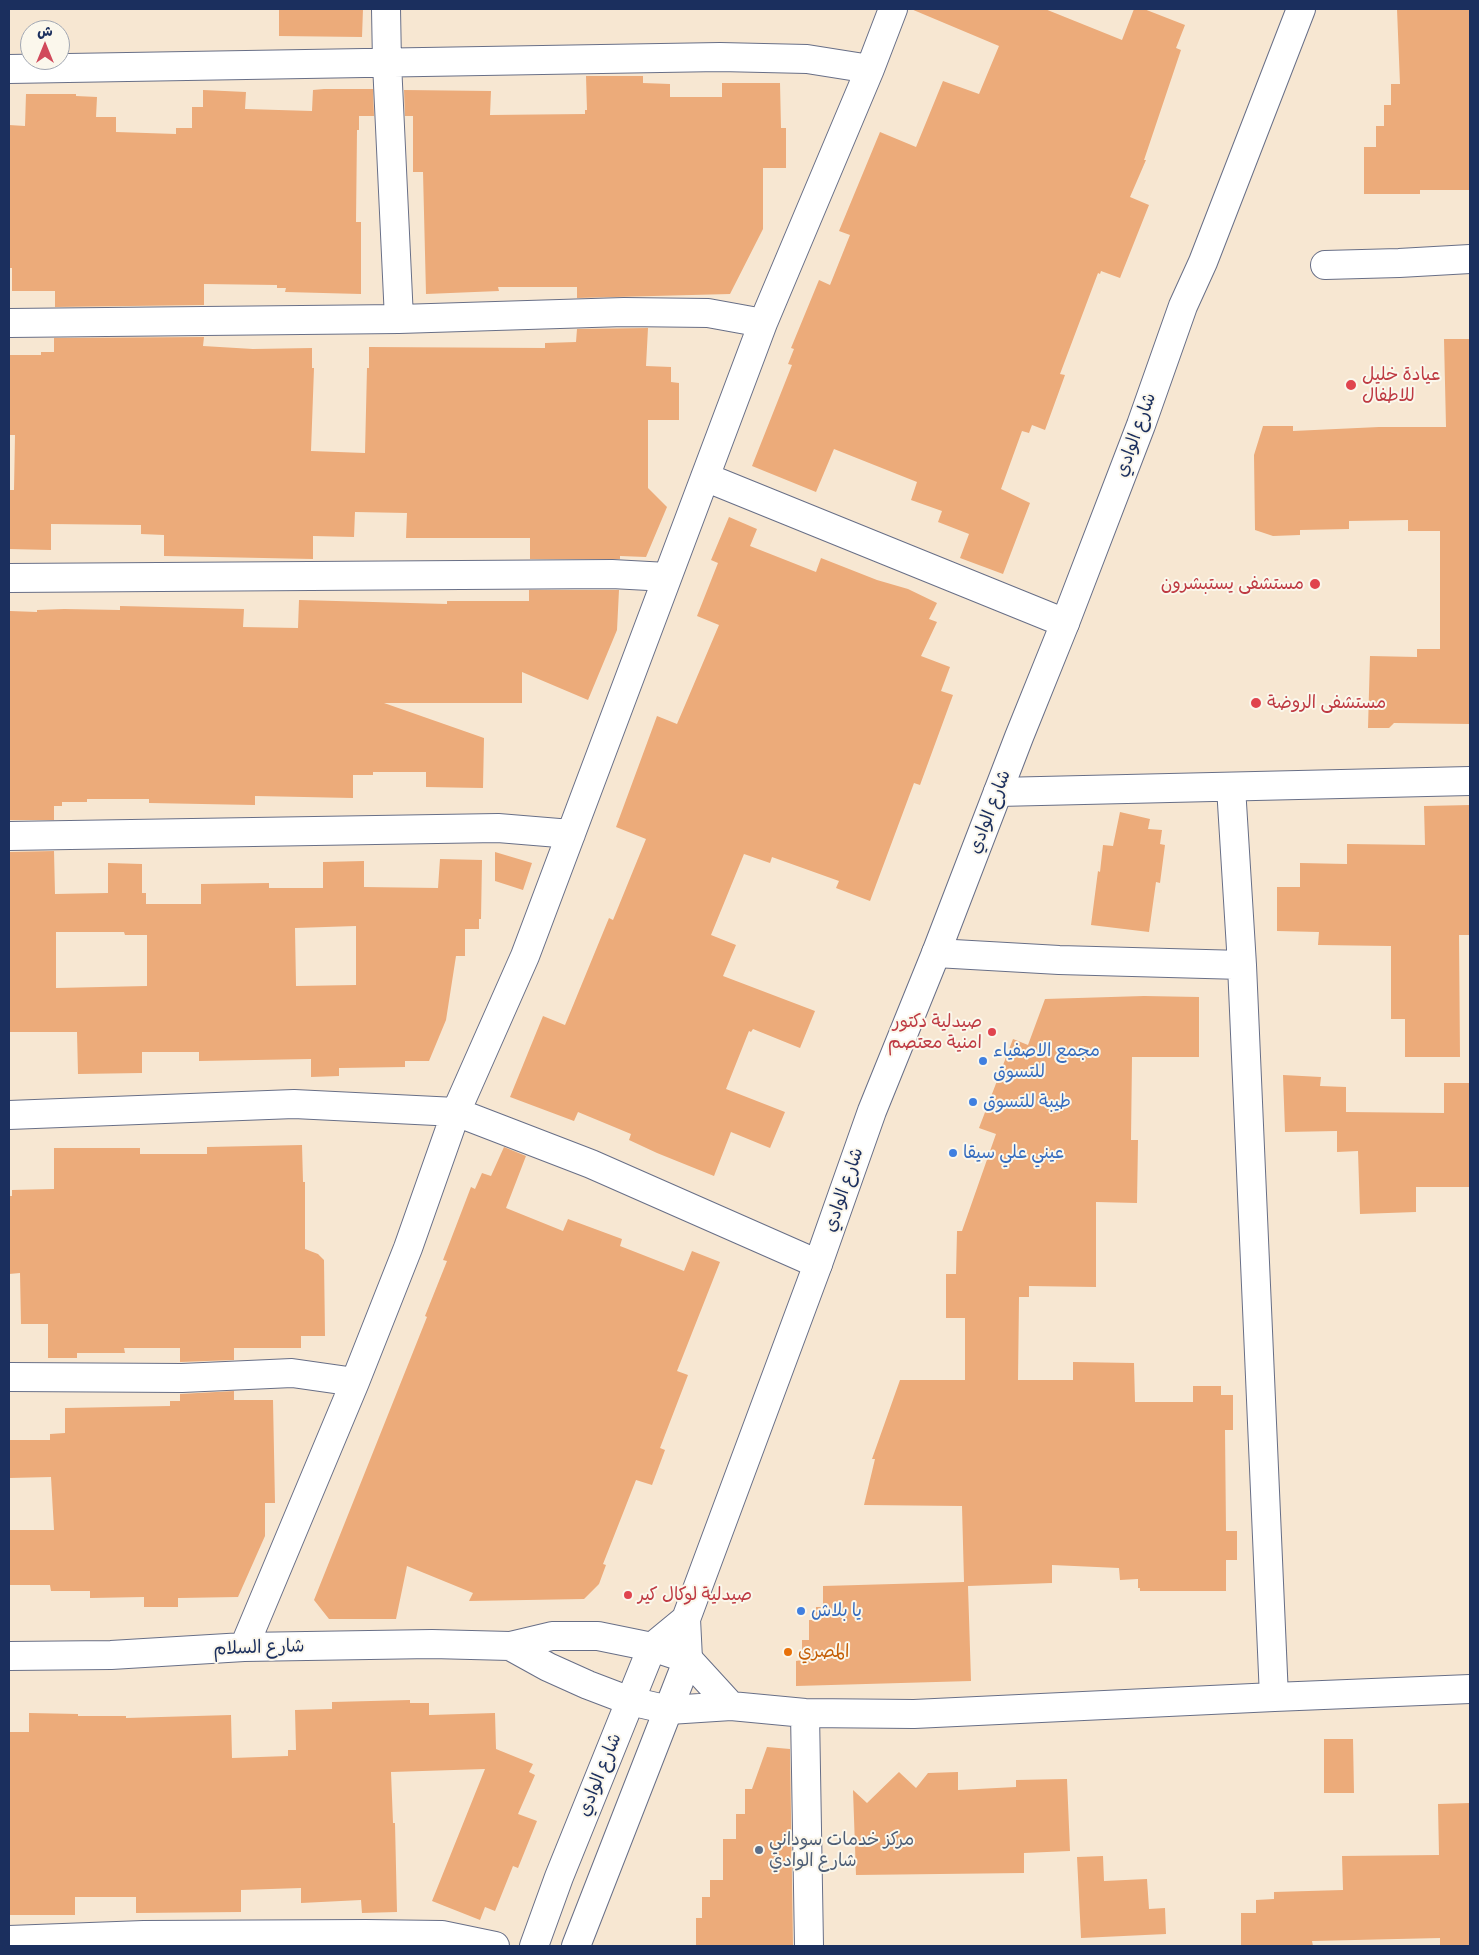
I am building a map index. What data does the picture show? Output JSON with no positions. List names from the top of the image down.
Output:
{
  "streets": {
    "street": ["شارع الوادي", "شارع السلام"]
  },
  "crossings": [
    ["شارع الوادي", "شارع السلام"]
  ],
  "places": [
    "عيادة خليل للاطفال",
    "مستشفى يستبشرون",
    "مستشفى الروضة",
    "صيدلية دكتور امنية معتصم",
    "مجمع الاصفياء للتسوق",
    "طيبة للتسوق",
    "عيني علي سيقا",
    "صيدلية لوكال كير",
    "يا بلاش",
    "المصري",
    "مركز خدمات سوداني شارع الوادي"
  ],
  "north": "top"
}
